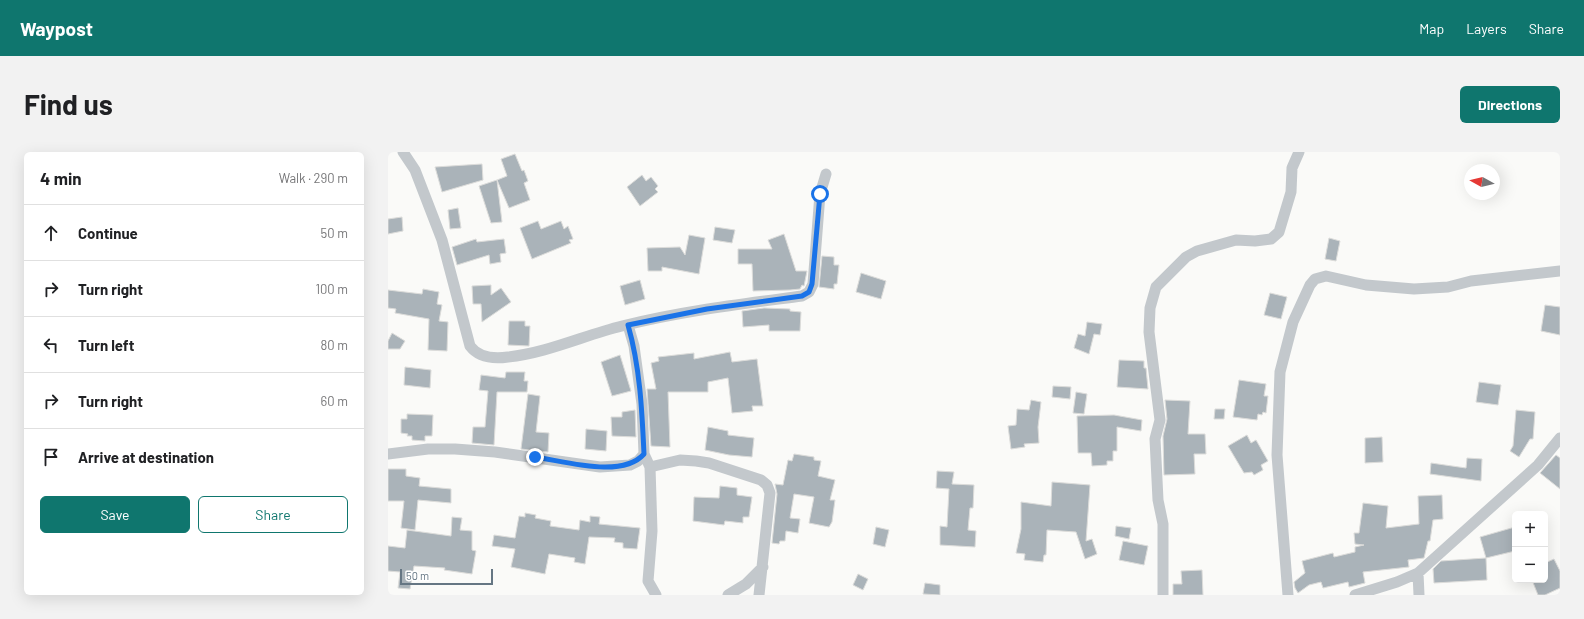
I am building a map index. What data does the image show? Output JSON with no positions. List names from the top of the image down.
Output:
{
  "scale_bar": "50 m",
  "north": "left",
  "page": {
    "header": "Waypost",
    "nav": ["Map", "Layers", "Share"],
    "buttons": [
      "Directions",
      ["Save", "Share"]
    ],
    "title": "Find us",
    "heading": ["4 min", "Walk · 290 m"],
    "list": [
      ["Continue", "50 m"],
      ["Turn right", "100 m"],
      ["Turn left", "80 m"],
      ["Turn right", "60 m"],
      "Arrive at destination"
    ],
    "map_buttons": ["+", "−"],
    "scale": "50 m"
  }
}
